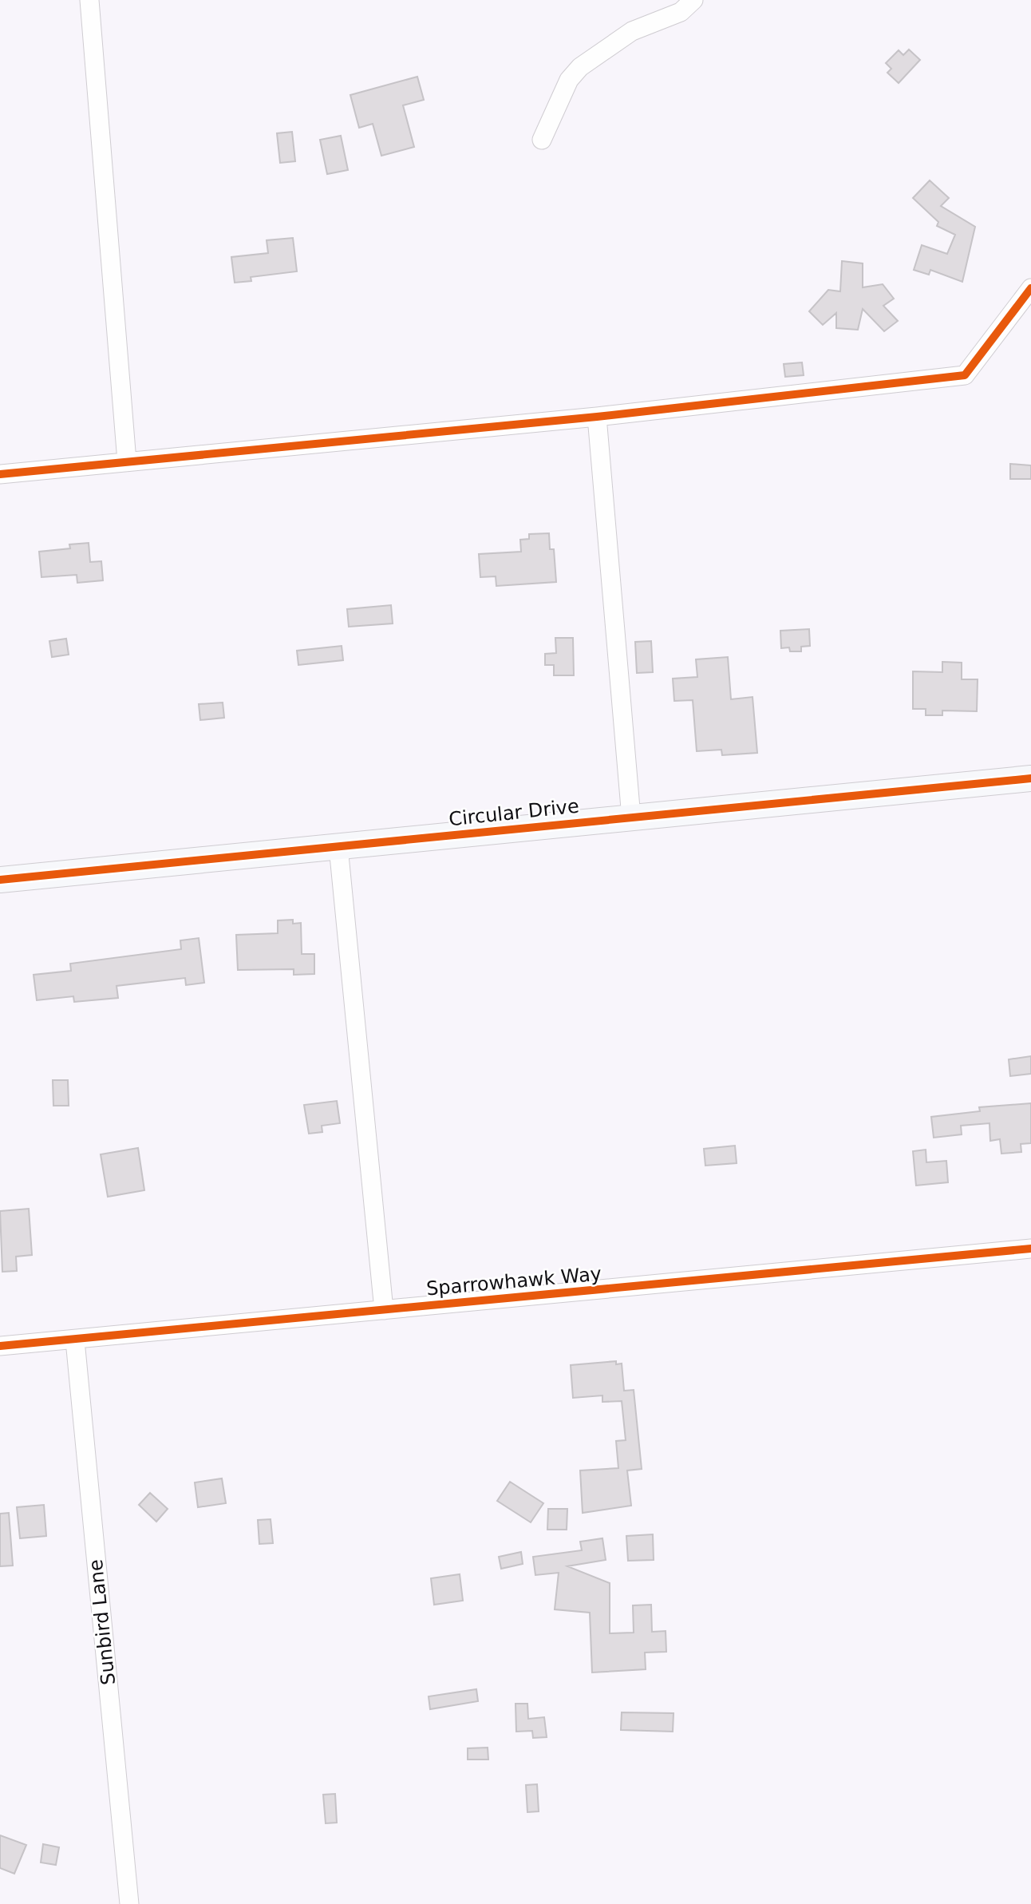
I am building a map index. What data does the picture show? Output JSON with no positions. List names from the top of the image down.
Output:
{
  "streets": {
    "street": ["Circular Drive", "Sparrowhawk Way", "Sunbird Lane"]
  },
  "crossings": [
    ["Sparrowhawk Way", "Sunbird Lane"]
  ]
}
